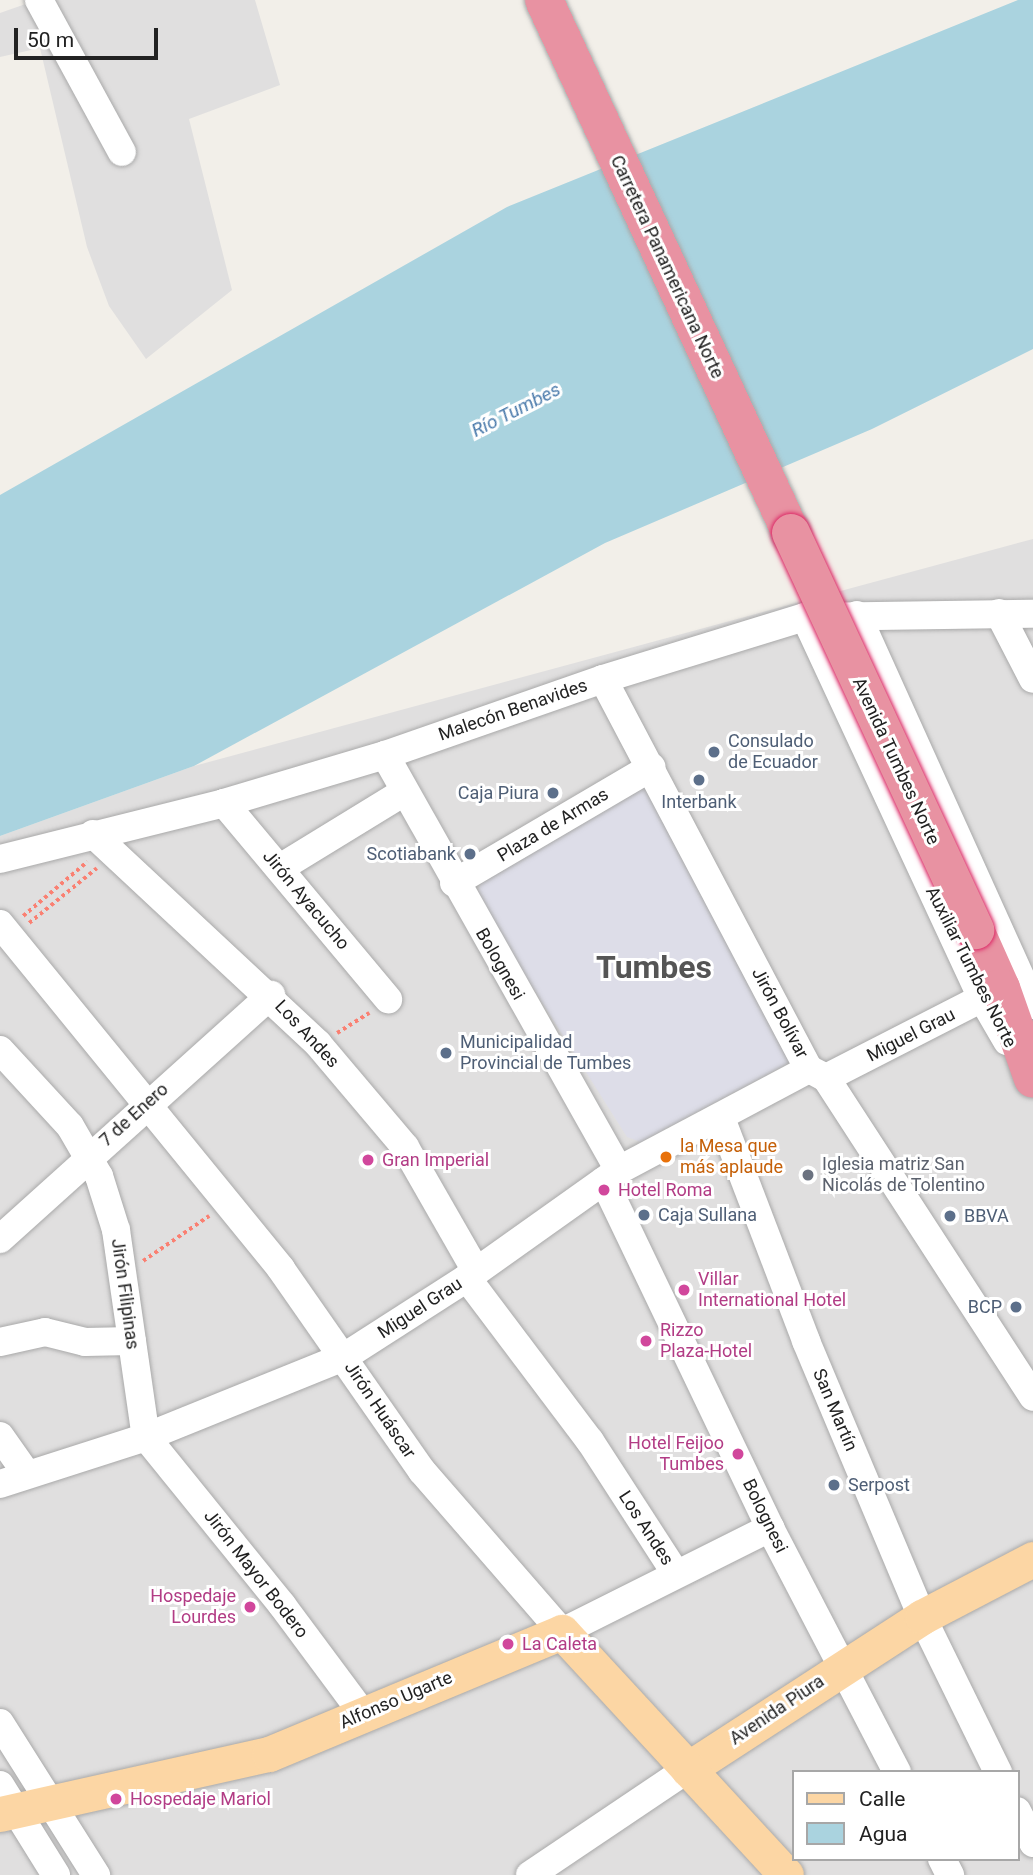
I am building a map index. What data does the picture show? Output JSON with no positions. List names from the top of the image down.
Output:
{
  "streets": {
    "highway": ["Carretera Panamericana Norte", "Avenida Tumbes Norte"],
    "main road": ["Jirón Huáscar", "Alfonso Ugarte", "Avenida Piura"],
    "street": [
      "Malecón Benavides",
      "Plaza de Armas",
      "Jirón Ayacucho",
      "Bolognesi",
      "Auxiliar Tumbes Norte",
      "Jirón Bolívar",
      "Los Andes",
      "Miguel Grau",
      "7 de Enero",
      "Jirón Filipinas",
      "San Martín",
      "Jirón Mayor Bodero"
    ]
  },
  "crossings": [
    ["Carretera Panamericana Norte", "Avenida Tumbes Norte"],
    ["Malecón Benavides", "Jirón Ayacucho"],
    ["Malecón Benavides", "Bolognesi"],
    ["Malecón Benavides", "Auxiliar Tumbes Norte"],
    ["Malecón Benavides", "Jirón Bolívar"],
    ["Malecón Benavides", "Los Andes"],
    ["Avenida Tumbes Norte", "Auxiliar Tumbes Norte"],
    ["Avenida Tumbes Norte", "Miguel Grau"],
    ["Plaza de Armas", "Bolognesi"],
    ["Plaza de Armas", "Jirón Bolívar"],
    ["Bolognesi", "Miguel Grau"],
    ["Bolognesi", "Alfonso Ugarte"],
    ["Bolognesi", "Avenida Piura"],
    ["Auxiliar Tumbes Norte", "Miguel Grau"],
    ["Jirón Bolívar", "Miguel Grau"],
    ["Los Andes", "Miguel Grau"],
    ["Los Andes", "7 de Enero"],
    ["Los Andes", "Alfonso Ugarte"],
    ["Miguel Grau", "Jirón Filipinas"],
    ["Miguel Grau", "Jirón Huáscar"],
    ["Miguel Grau", "San Martín"],
    ["Miguel Grau", "Jirón Mayor Bodero"],
    ["7 de Enero", "Jirón Filipinas"],
    ["7 de Enero", "Jirón Huáscar"],
    ["Jirón Filipinas", "Jirón Mayor Bodero"],
    ["Jirón Huáscar", "Alfonso Ugarte"],
    ["Jirón Huáscar", "Avenida Piura"],
    ["San Martín", "Avenida Piura"],
    ["Jirón Mayor Bodero", "Alfonso Ugarte"]
  ],
  "districts": ["Tumbes"],
  "water": ["Río Tumbes"],
  "places": [
    "Consulado de Ecuador",
    "Interbank",
    "Caja Piura",
    "Scotiabank",
    "Municipalidad Provincial de Tumbes",
    "la Mesa que más aplaude",
    "Gran Imperial",
    "Iglesia matriz San Nicolás de Tolentino",
    "Hotel Roma",
    "Caja Sullana",
    "BBVA",
    "Villar International Hotel",
    "BCP",
    "Rizzo Plaza-Hotel",
    "Hotel Feijoo Tumbes",
    "Serpost",
    "Hospedaje Lourdes",
    "La Caleta",
    "Hospedaje Mariol"
  ],
  "legend": ["Calle", "Agua"],
  "scale_bar": "50 m"
}
